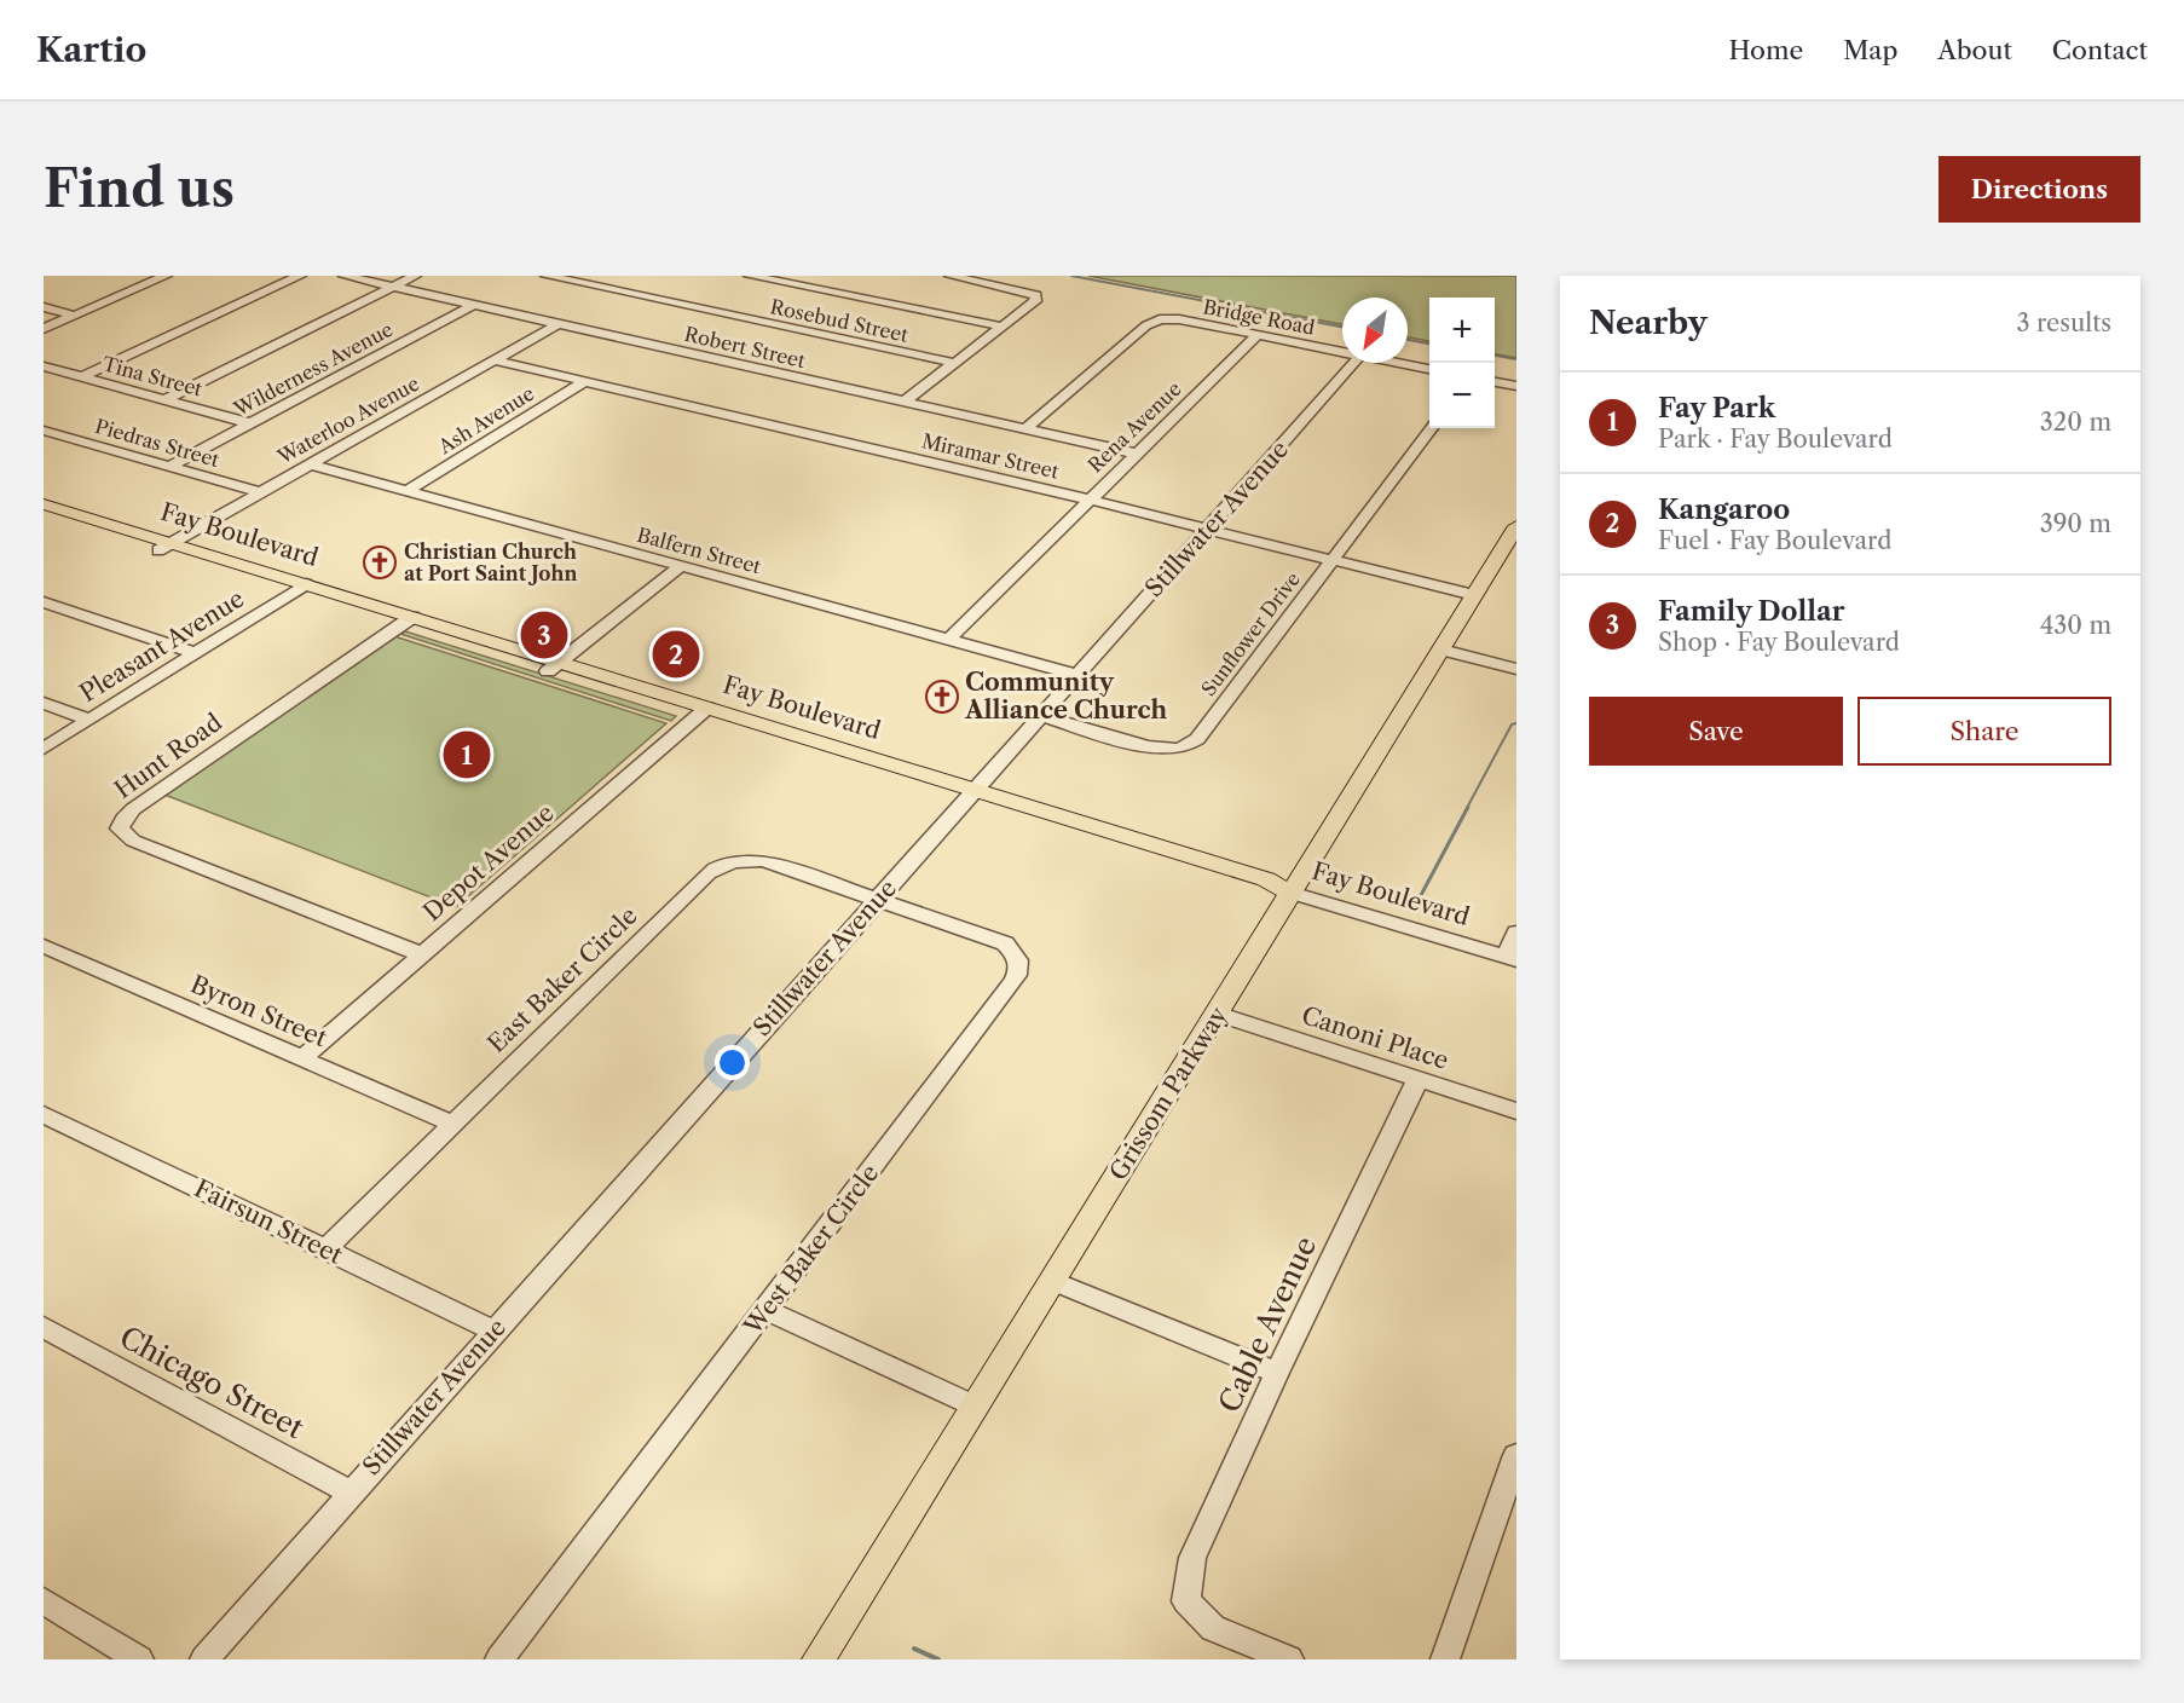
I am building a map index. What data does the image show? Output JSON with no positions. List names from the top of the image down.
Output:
{
  "streets": {
    "main road": ["Fay Boulevard", "Grissom Parkway"],
    "street": [
      "Bridge Road",
      "Rosebud Street",
      "Robert Street",
      "Wilderness Avenue",
      "Tina Street",
      "Waterloo Avenue",
      "Ash Avenue",
      "Rena Avenue",
      "Piedras Street",
      "Miramar Street",
      "Stillwater Avenue",
      "Balfern Street",
      "Sunflower Drive",
      "Pleasant Avenue",
      "Hunt Road",
      "Depot Avenue",
      "East Baker Circle",
      "Byron Street",
      "Canoni Place",
      "Fairsun Street",
      "West Baker Circle",
      "Cable Avenue",
      "Chicago Street"
    ]
  },
  "crossings": [
    ["Bridge Road", "Robert Street"],
    ["Bridge Road", "Rena Avenue"],
    ["Robert Street", "Wilderness Avenue"],
    ["Robert Street", "Waterloo Avenue"],
    ["Robert Street", "Rena Avenue"],
    ["Wilderness Avenue", "Tina Street"],
    ["Wilderness Avenue", "Piedras Street"],
    ["Waterloo Avenue", "Piedras Street"],
    ["Waterloo Avenue", "Miramar Street"],
    ["Waterloo Avenue", "Fay Boulevard"],
    ["Waterloo Avenue", "Balfern Street"],
    ["Ash Avenue", "Miramar Street"],
    ["Ash Avenue", "Balfern Street"],
    ["Rena Avenue", "Miramar Street"],
    ["Rena Avenue", "Balfern Street"],
    ["Miramar Street", "Stillwater Avenue"],
    ["Miramar Street", "Sunflower Drive"],
    ["Miramar Street", "Grissom Parkway"],
    ["Stillwater Avenue", "Fay Boulevard"],
    ["Stillwater Avenue", "Balfern Street"],
    ["Stillwater Avenue", "Sunflower Drive"],
    ["Stillwater Avenue", "East Baker Circle"],
    ["Stillwater Avenue", "Fairsun Street"],
    ["Stillwater Avenue", "West Baker Circle"],
    ["Stillwater Avenue", "Chicago Street"],
    ["Fay Boulevard", "Pleasant Avenue"],
    ["Fay Boulevard", "Hunt Road"],
    ["Fay Boulevard", "Depot Avenue"],
    ["Fay Boulevard", "Grissom Parkway"],
    ["Hunt Road", "Depot Avenue"],
    ["Depot Avenue", "Byron Street"],
    ["East Baker Circle", "Byron Street"],
    ["East Baker Circle", "Fairsun Street"],
    ["East Baker Circle", "West Baker Circle"],
    ["Canoni Place", "Grissom Parkway"],
    ["Canoni Place", "Cable Avenue"]
  ],
  "places": {
    "church": ["Christian Church at Port Saint John", "Community Alliance Church"]
  },
  "north": "bottom left",
  "page": {
    "header": "Kartio",
    "nav": [
      "Home",
      "Map",
      "About",
      "Contact"
    ],
    "buttons": [
      "Directions",
      ["Save", "Share"]
    ],
    "title": "Find us",
    "heading": ["Nearby", "3 results"],
    "map_buttons": ["+", "−"],
    "list": [
      {
        "mark": "1",
        "name": "Fay Park",
        "note": "Park · Fay Boulevard",
        "value": "320 m"
      },
      {
        "mark": "2",
        "name": "Kangaroo",
        "note": "Fuel · Fay Boulevard",
        "value": "390 m"
      },
      {
        "mark": "3",
        "name": "Family Dollar",
        "note": "Shop · Fay Boulevard",
        "value": "430 m"
      }
    ],
    "pins": ["3", "2", "1"]
  }
}
